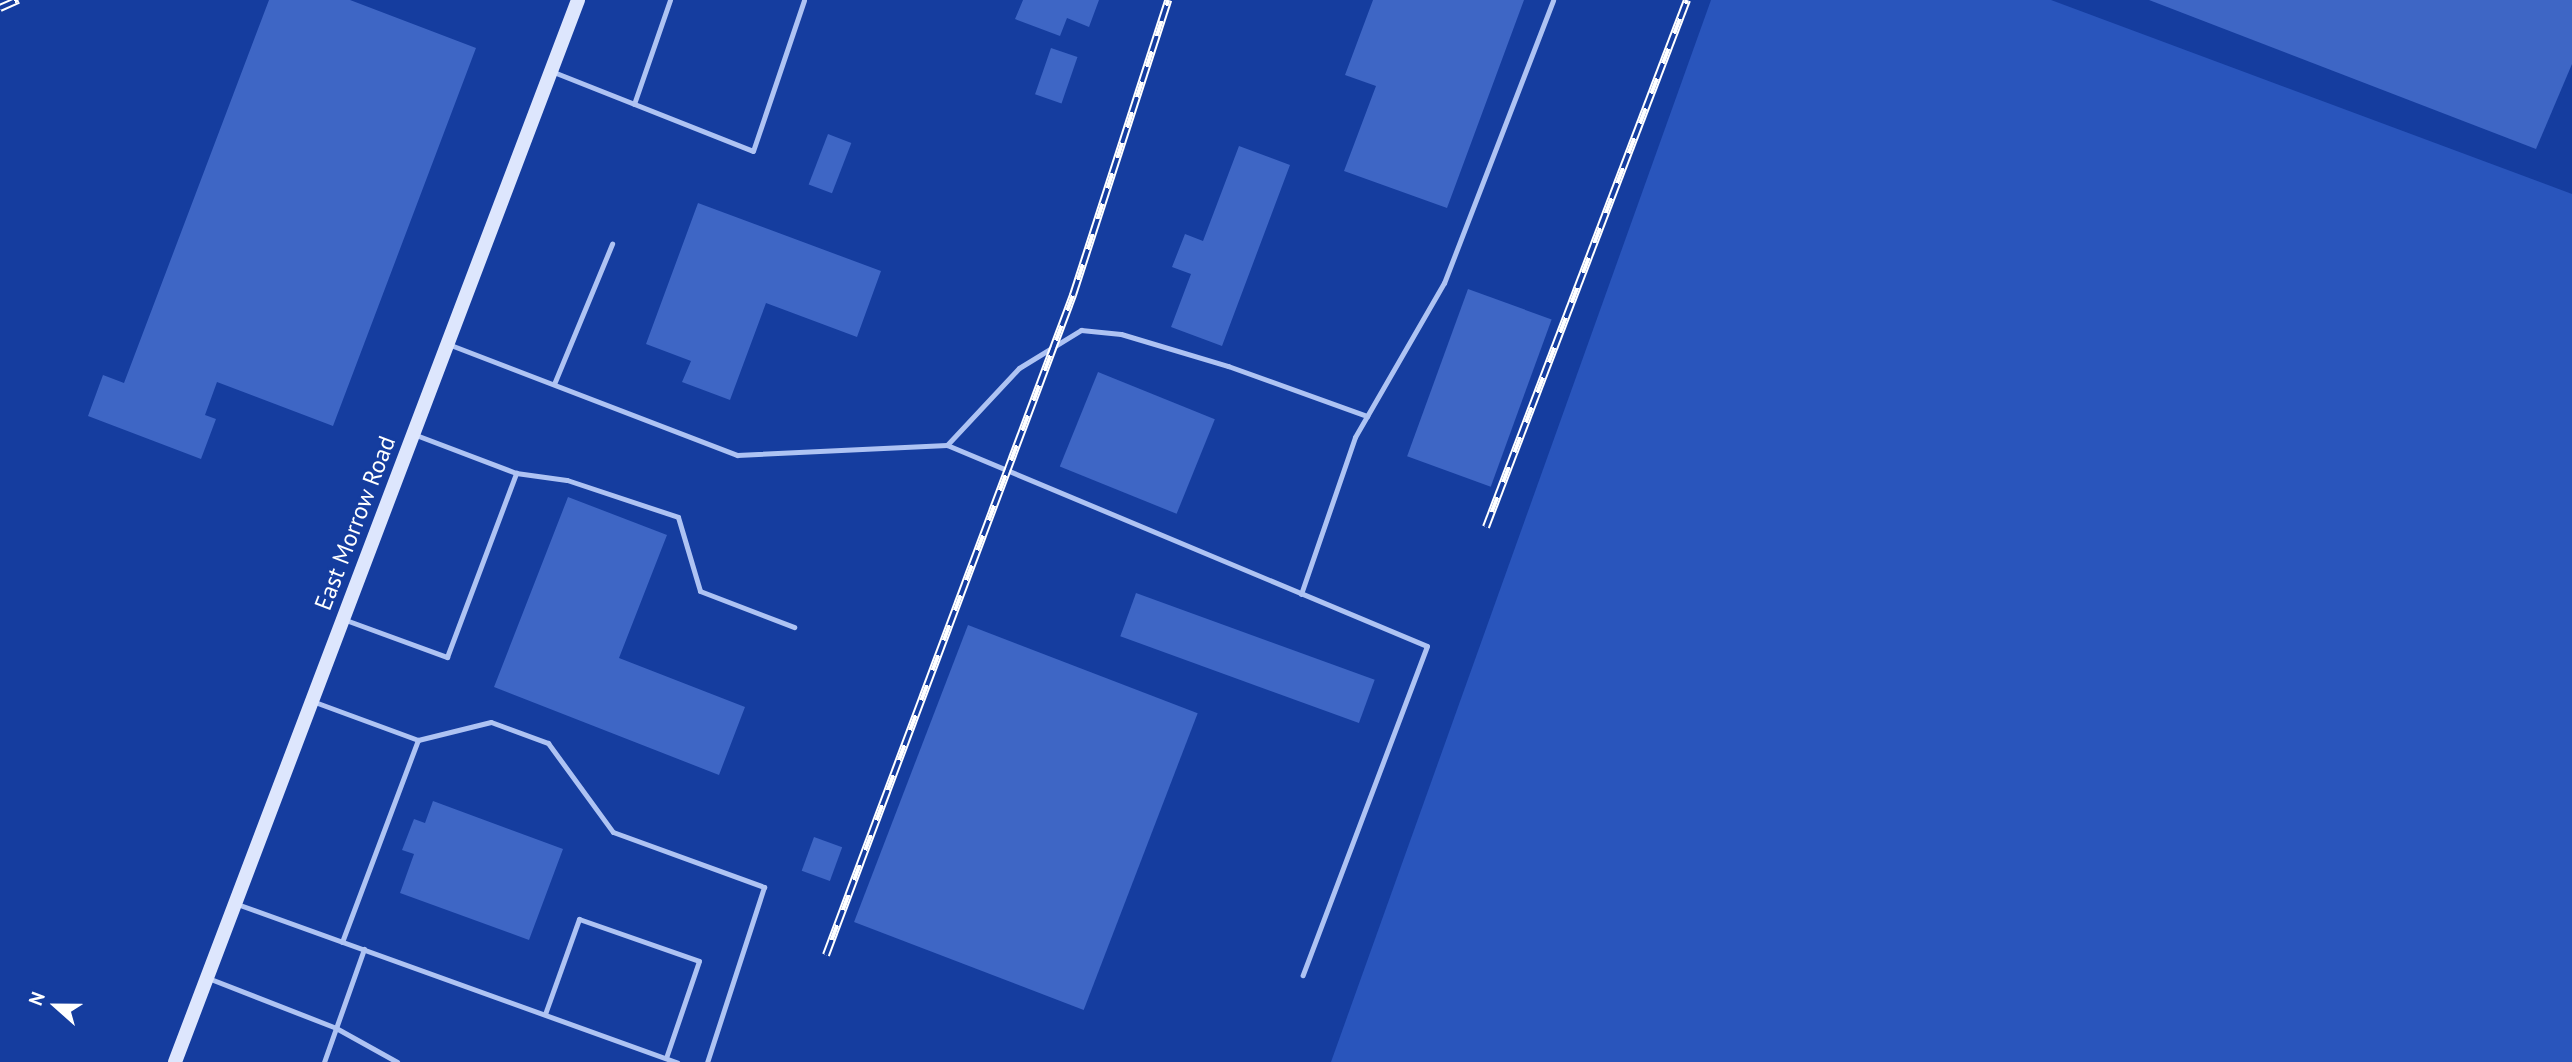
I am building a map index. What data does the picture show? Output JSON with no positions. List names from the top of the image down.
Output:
{
  "streets": {
    "main road": ["East Morrow Road"]
  },
  "north": "left"
}
